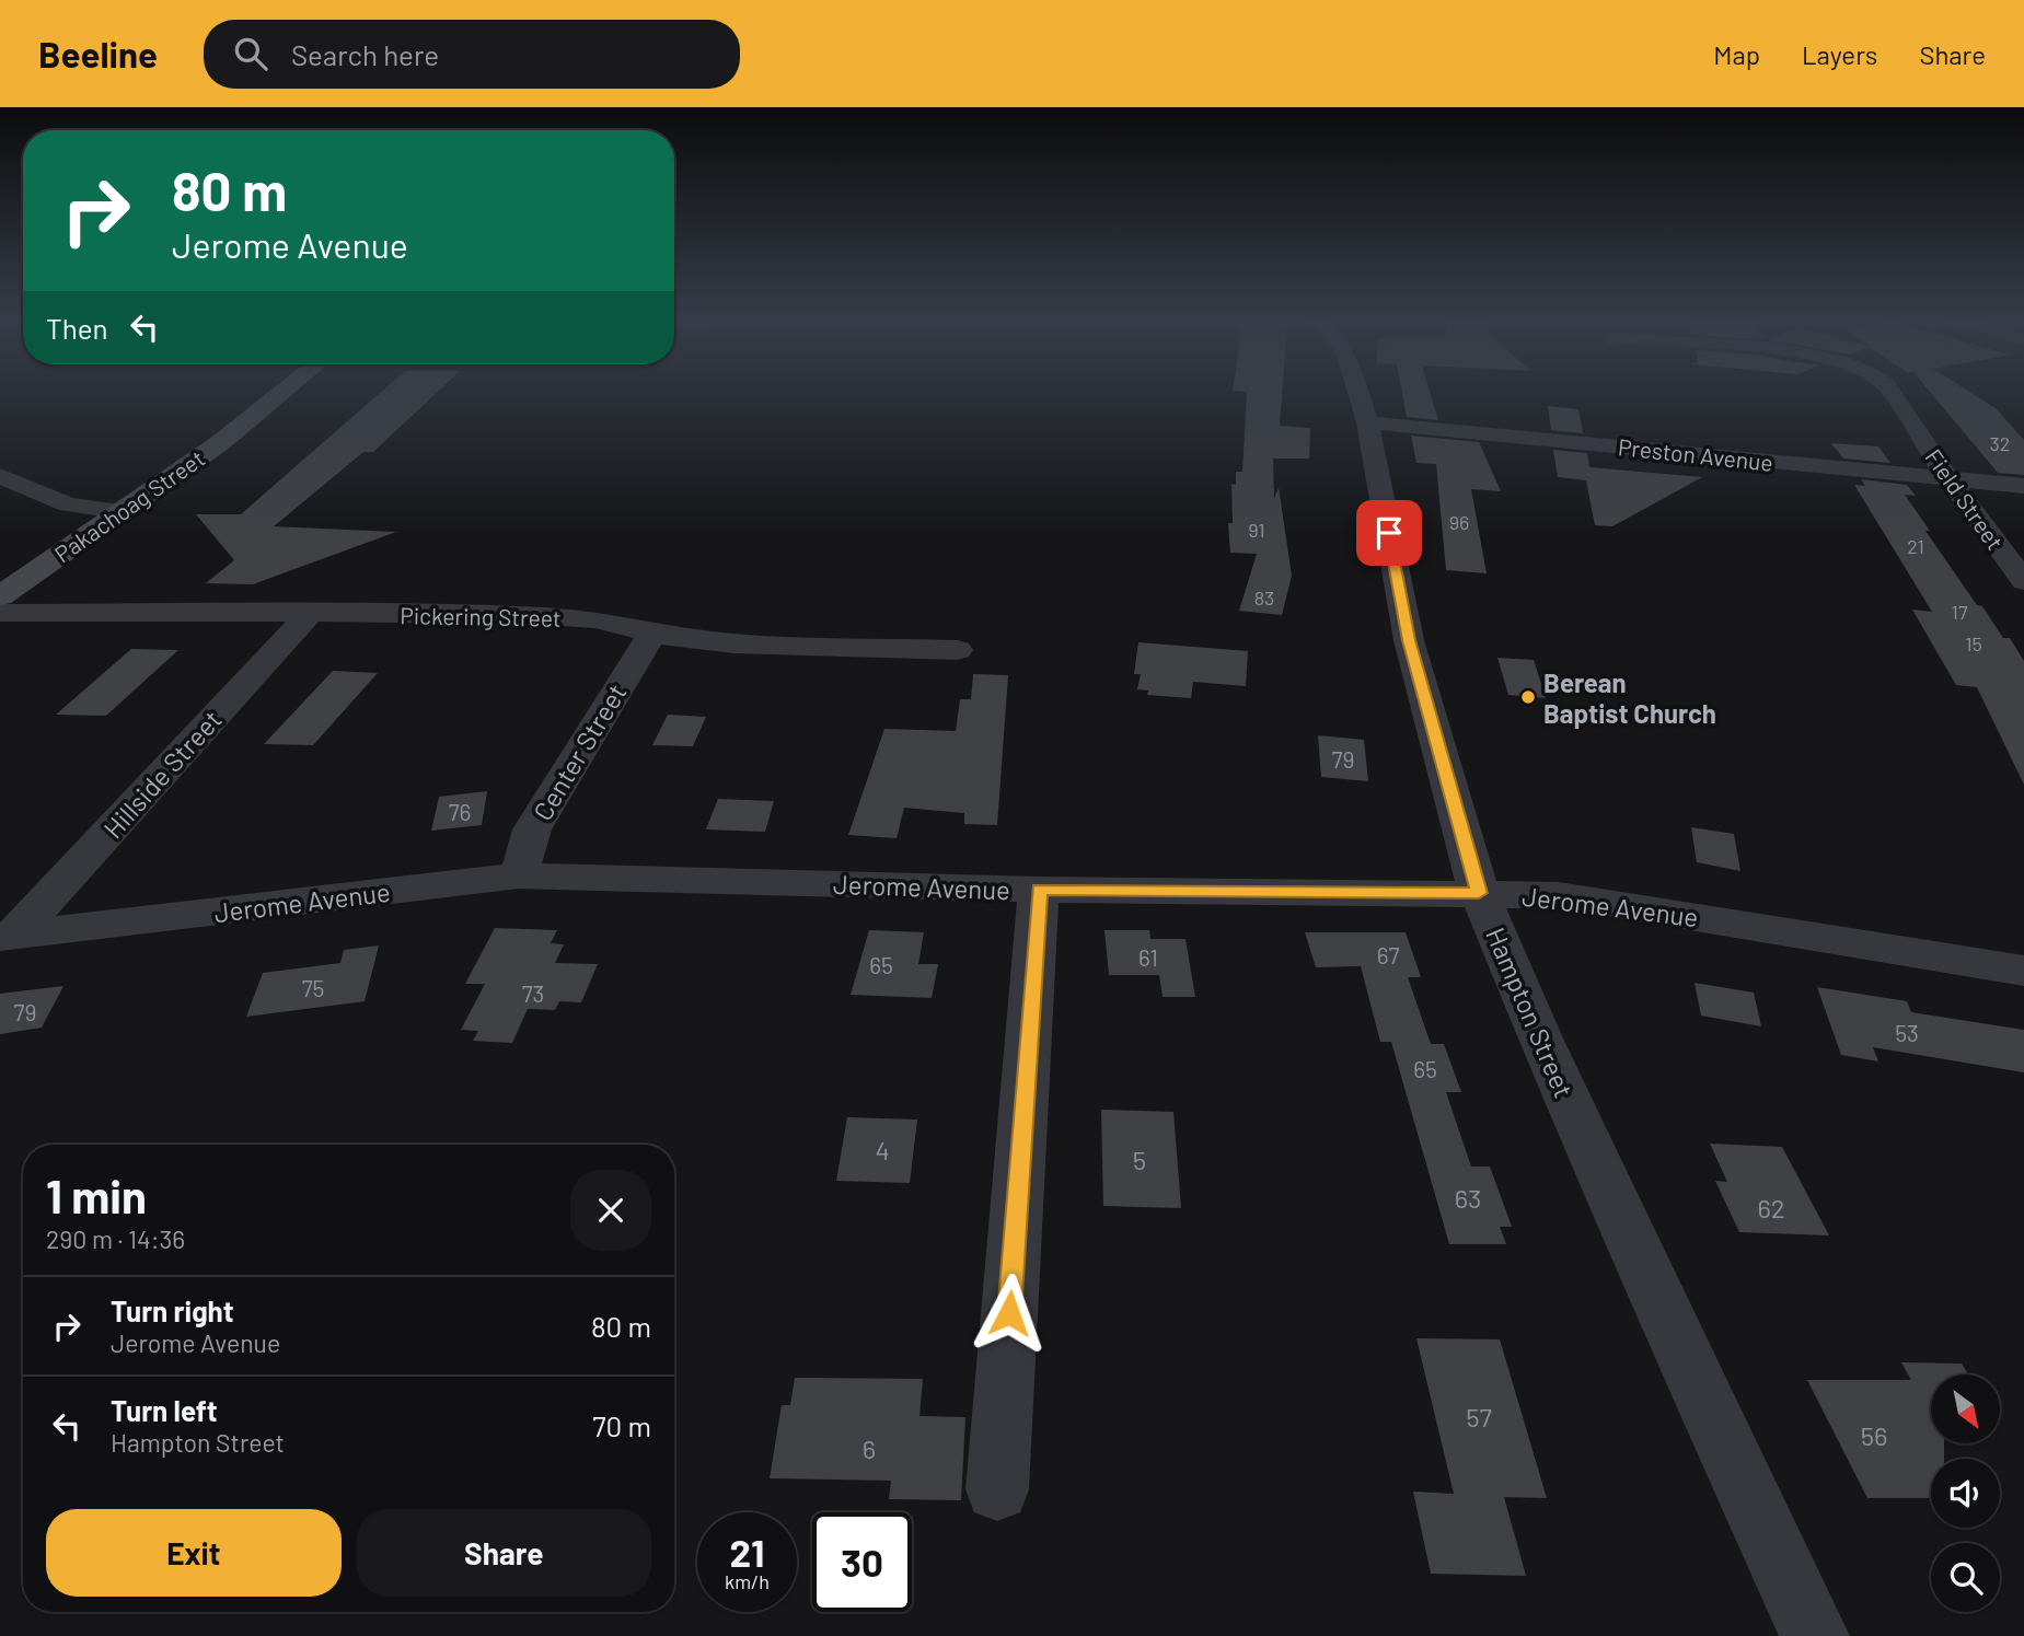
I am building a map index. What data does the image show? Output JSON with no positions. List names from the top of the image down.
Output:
{
  "streets": {
    "street": [
      "Preston Avenue",
      "Field Street",
      "Pakachoag Street",
      "Pickering Street",
      "Center Street",
      "Hillside Street",
      "Jerome Avenue",
      "Hampton Street"
    ]
  },
  "crossings": [
    ["Preston Avenue", "Field Street"],
    ["Preston Avenue", "Hampton Street"],
    ["Pickering Street", "Center Street"],
    ["Pickering Street", "Hillside Street"],
    ["Center Street", "Jerome Avenue"],
    ["Hillside Street", "Jerome Avenue"],
    ["Jerome Avenue", "Hampton Street"]
  ],
  "places": ["Berean Baptist Church"],
  "house_numbers": [
    "32",
    "96",
    "91",
    "21",
    "83",
    "17",
    "15",
    "79",
    "76",
    "67",
    "61",
    "65",
    "75",
    "73",
    "79",
    "53",
    "65",
    "4",
    "5",
    "63",
    "62",
    "57",
    "56",
    "6"
  ],
  "north": "bottom right",
  "page": {
    "header": "Beeline",
    "search": "Search here",
    "nav": ["Map", "Layers", "Share"],
    "turn": ["80 m", "Jerome Avenue"],
    "then": "Then",
    "heading": ["1 min", "290 m · 14:36"],
    "list": [
      {
        "name": "Turn right",
        "note": "Jerome Avenue",
        "value": "80 m"
      },
      {
        "name": "Turn left",
        "note": "Hampton Street",
        "value": "70 m"
      }
    ],
    "buttons": ["Exit", "Share"],
    "speed": "21 km/h",
    "limit": "30"
  }
}
